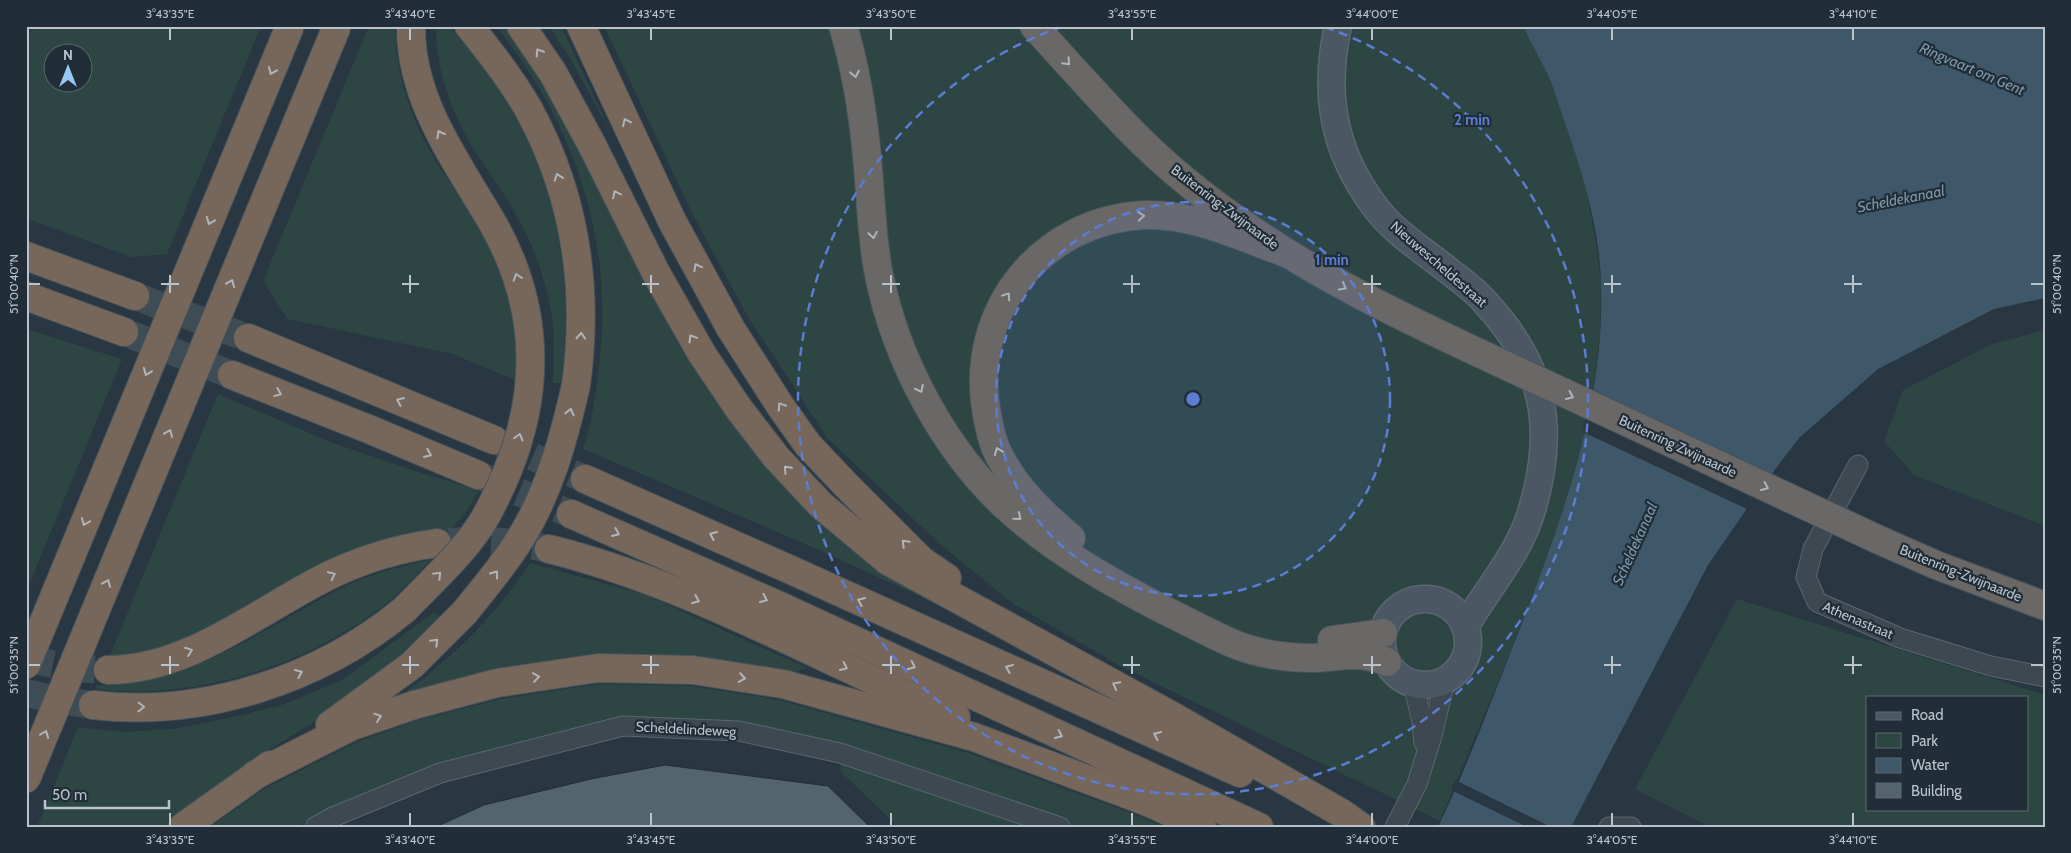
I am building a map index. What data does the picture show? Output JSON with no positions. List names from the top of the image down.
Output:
{
  "streets": {
    "highway": ["Buitenring-Zwijnaarde", "Buitenring Zwijnaarde"],
    "main road": ["Nieuwescheldestraat"],
    "street": ["Athenastraat", "Scheldelindeweg"]
  },
  "crossings": [
    ["Buitenring-Zwijnaarde", "Buitenring Zwijnaarde"]
  ],
  "one_way": ["Buitenring-Zwijnaarde", "Buitenring Zwijnaarde"],
  "water": ["Ringvaart om Gent", "Scheldekanaal"],
  "legend": [
    "Road",
    "Park",
    "Water",
    "Building"
  ],
  "scale_bar": "50 m",
  "north": "top",
  "coordinates": [
    "3°43'35\"E",
    "3°43'40\"E",
    "3°43'45\"E",
    "3°43'50\"E",
    "3°43'55\"E",
    "3°44'00\"E",
    "3°44'05\"E",
    "3°44'10\"E",
    "51°00'40\"N",
    "51°00'35\"N"
  ],
  "rings": ["2 min", "1 min"]
}
